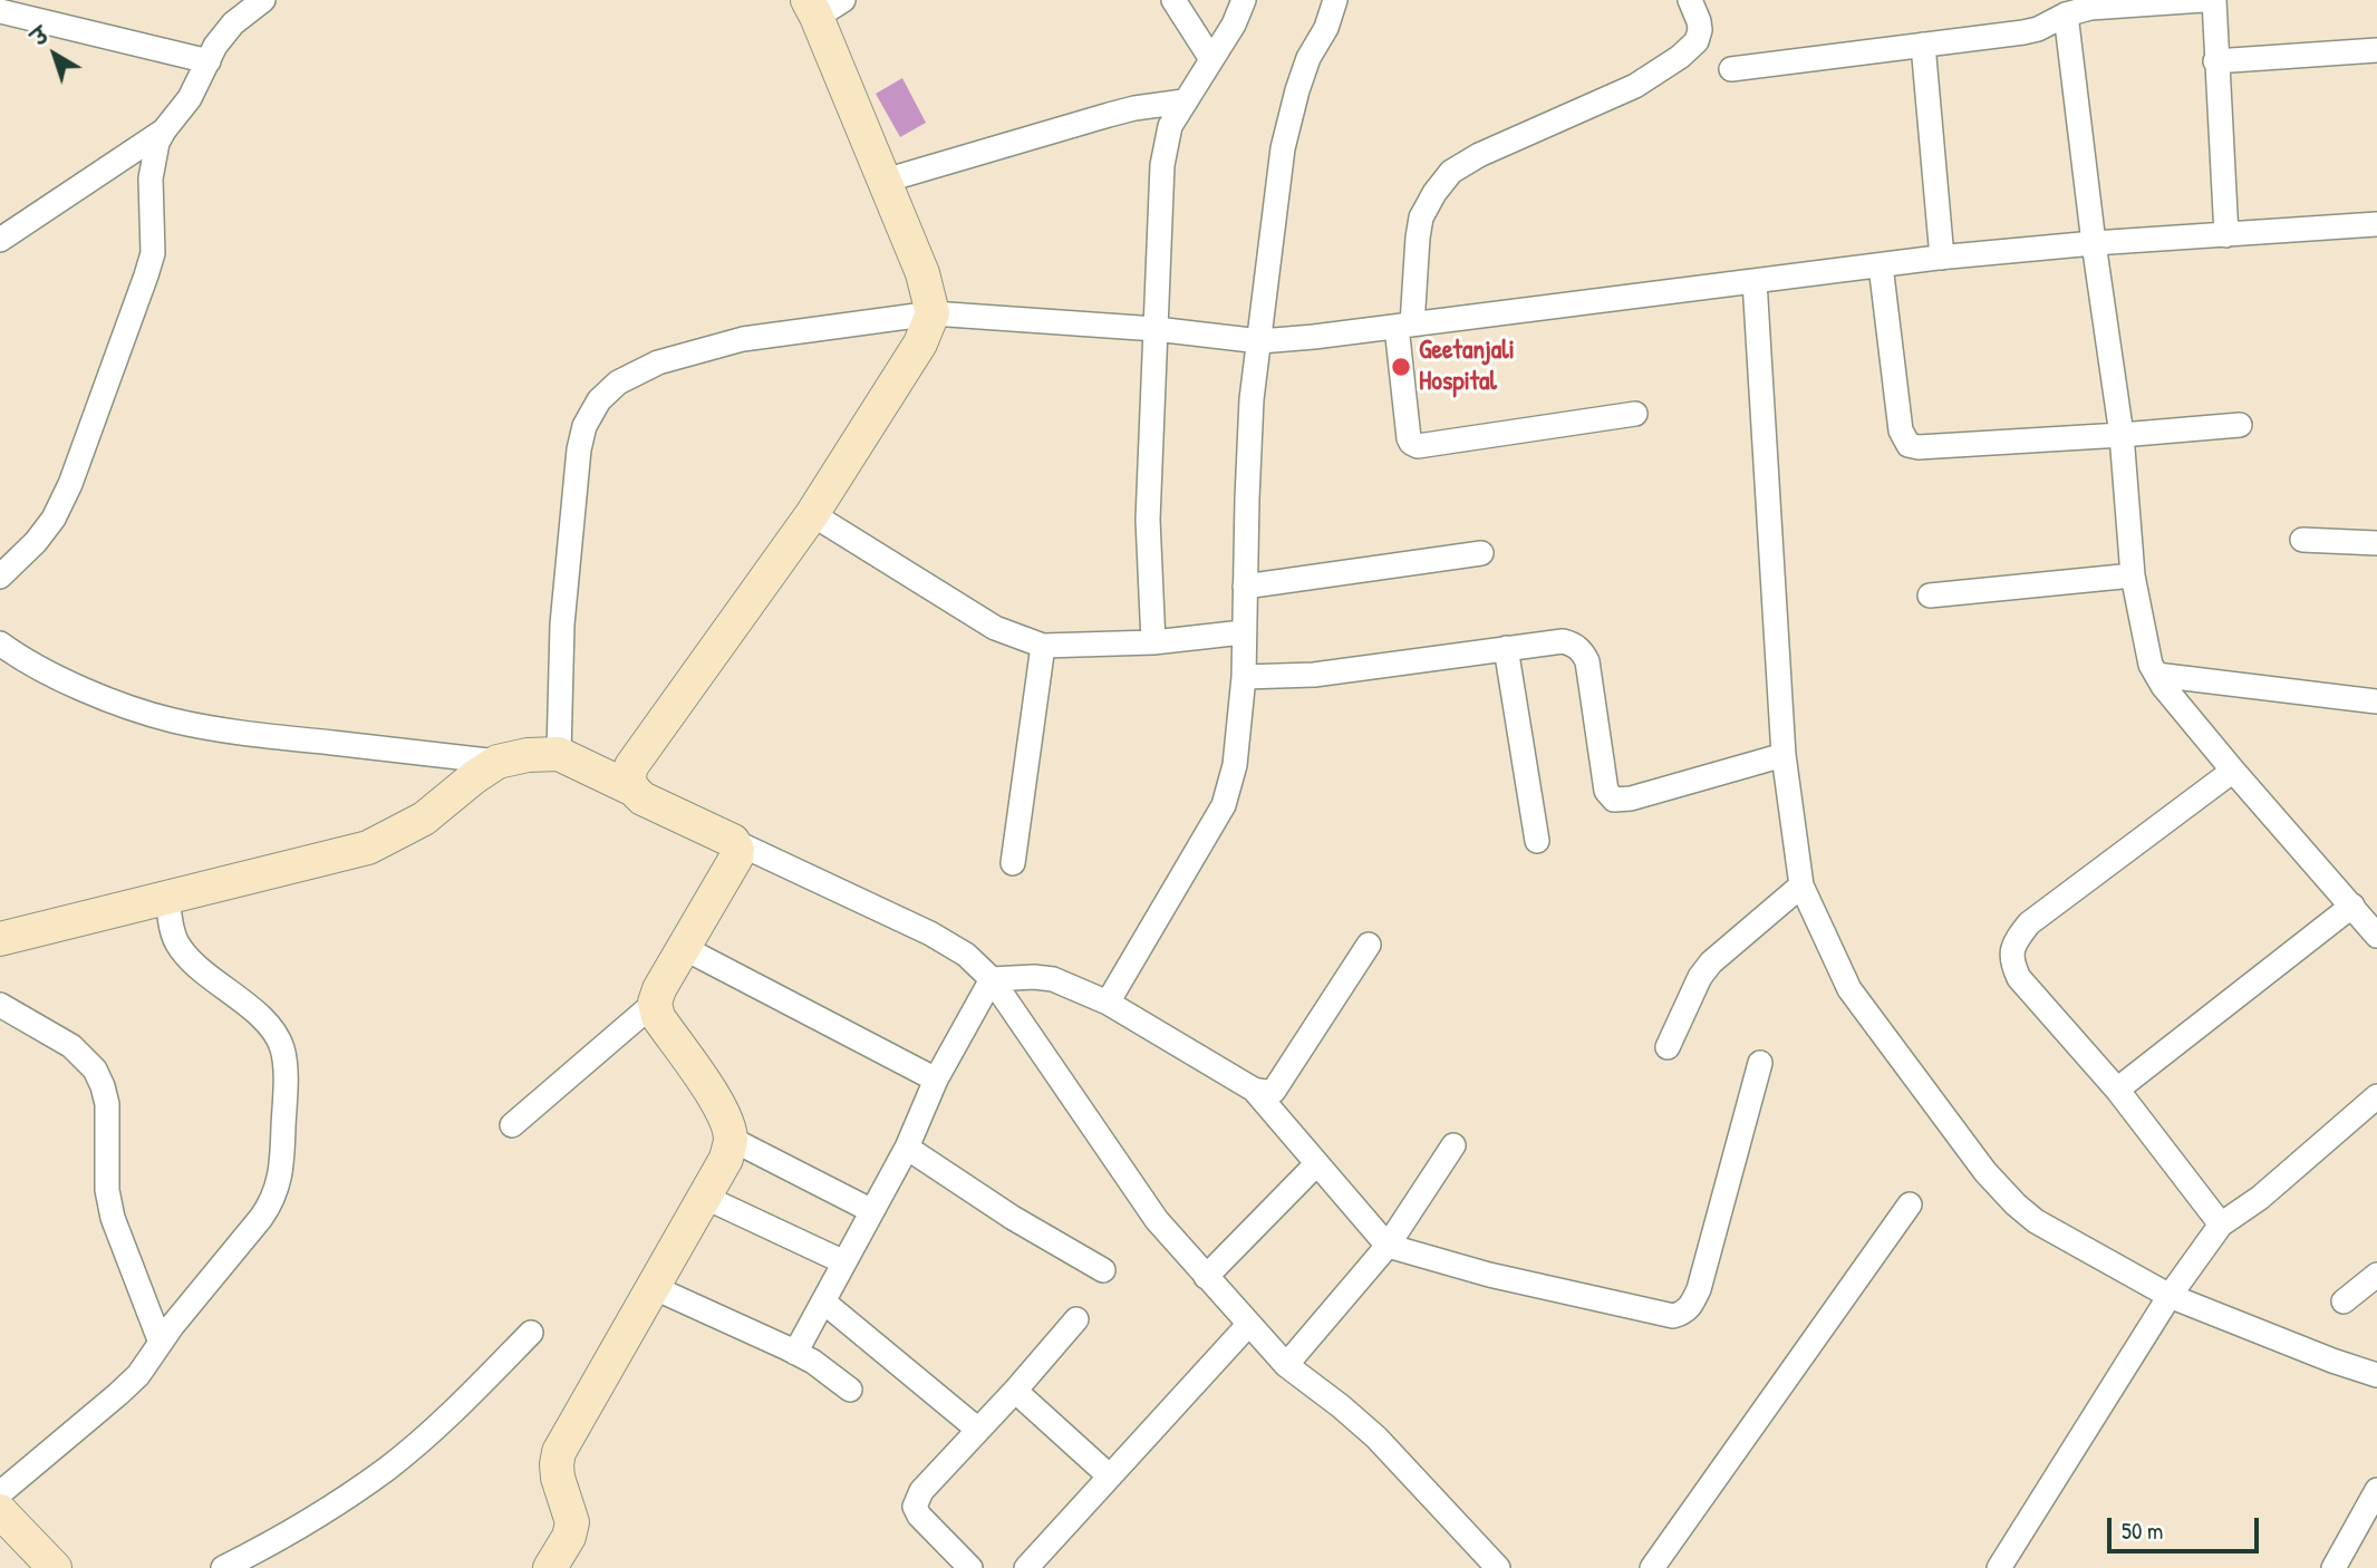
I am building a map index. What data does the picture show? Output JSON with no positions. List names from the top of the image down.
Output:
{
  "places": ["Geetanjali Hospital"],
  "scale_bar": "50 m",
  "north": "top left"
}
